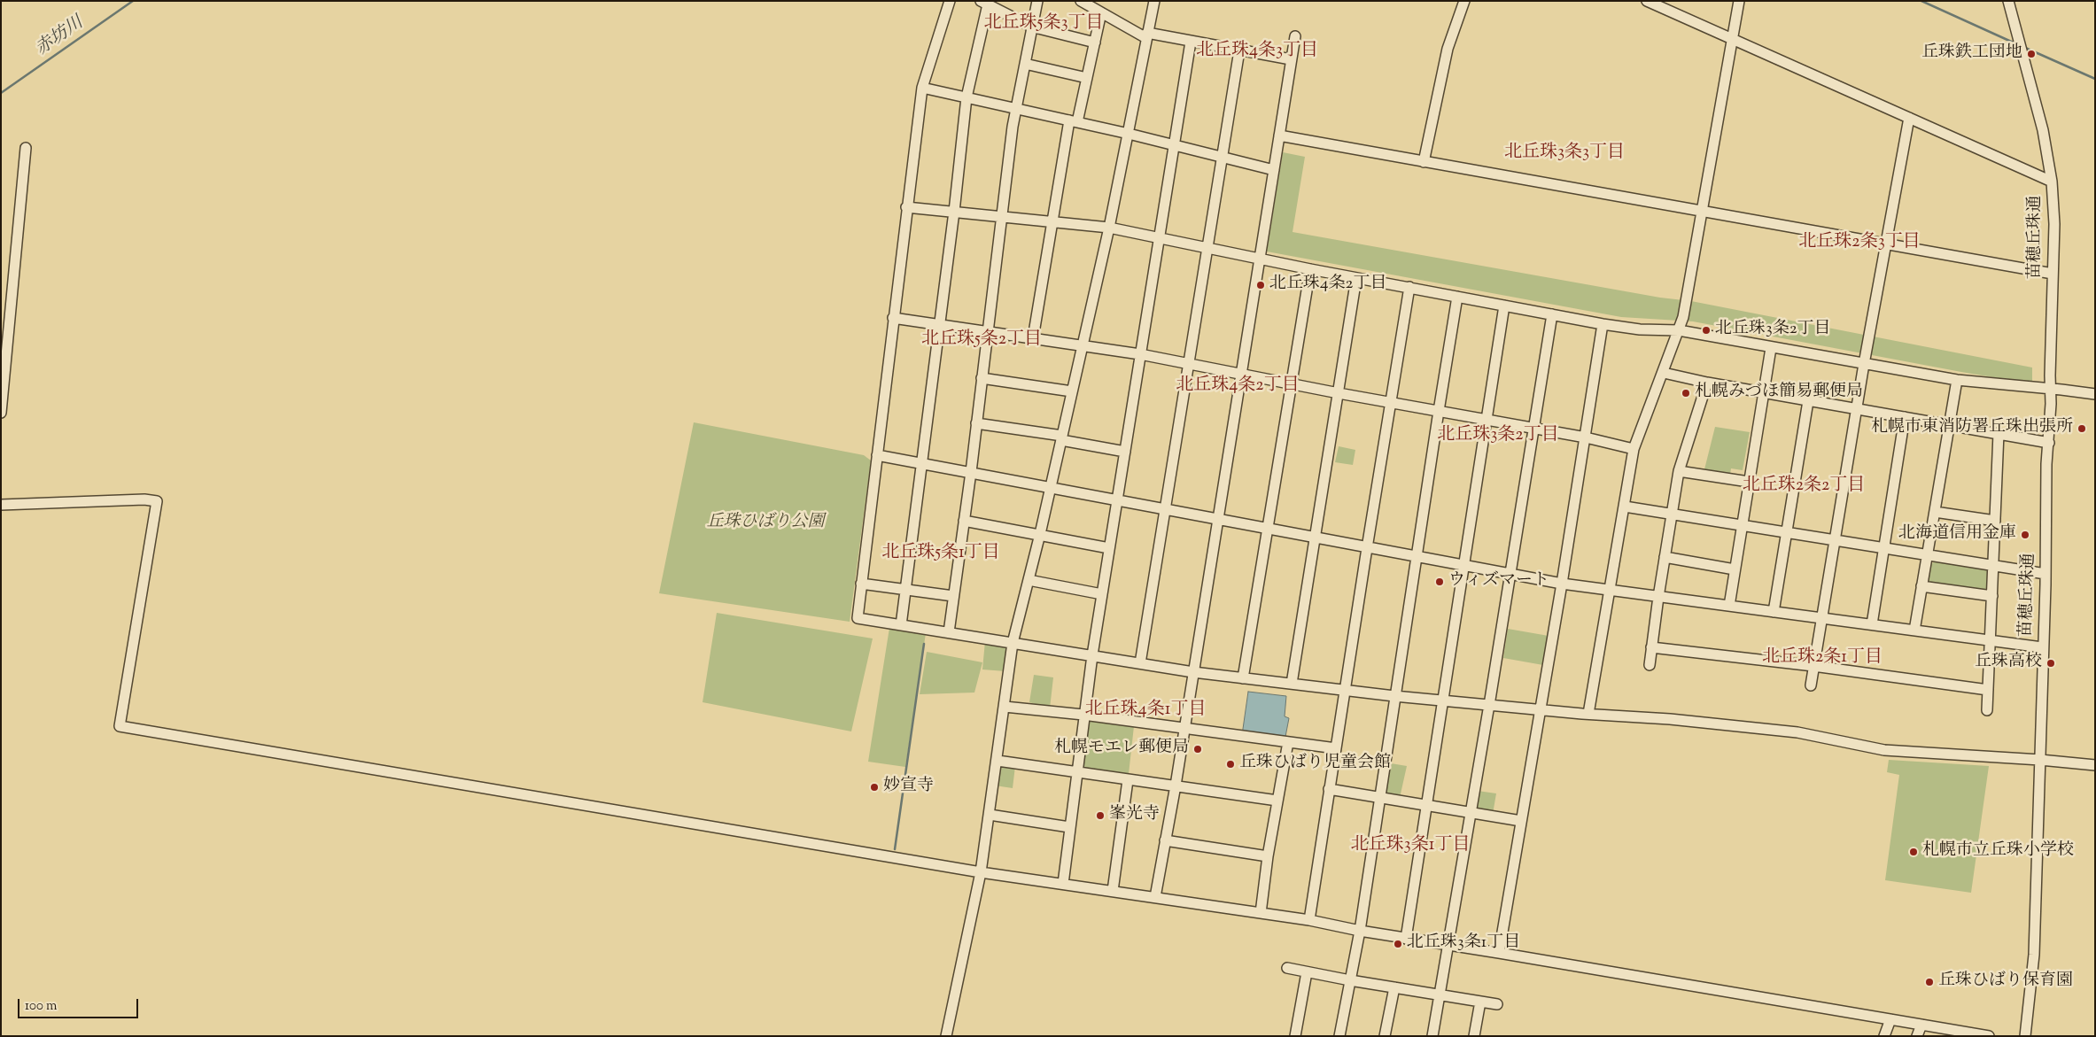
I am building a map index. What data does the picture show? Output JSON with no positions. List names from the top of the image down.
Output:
{
  "streets": {
    "street": ["苗穂丘珠通"]
  },
  "districts": [
    "北丘珠5条3丁目",
    "北丘珠4条3丁目",
    "北丘珠3条3丁目",
    "北丘珠2条3丁目",
    "北丘珠5条2丁目",
    "北丘珠4条2丁目",
    "北丘珠3条2丁目",
    "北丘珠2条2丁目",
    "北丘珠5条1丁目",
    "北丘珠2条1丁目",
    "北丘珠4条1丁目",
    "北丘珠3条1丁目"
  ],
  "water": ["赤坊川"],
  "parks": ["丘珠ひばり公園"],
  "places": [
    "丘珠鉄工団地",
    "北丘珠4条2丁目",
    "北丘珠3条2丁目",
    "札幌みづほ簡易郵便局",
    "札幌市東消防署丘珠出張所",
    "北海道信用金庫",
    "ウィズマート",
    "丘珠高校",
    "札幌モエレ郵便局",
    "丘珠ひばり児童会館",
    "妙宣寺",
    "峯光寺",
    "札幌市立丘珠小学校",
    "北丘珠3条1丁目",
    "丘珠ひばり保育園"
  ],
  "scale_bar": "100 m"
}
